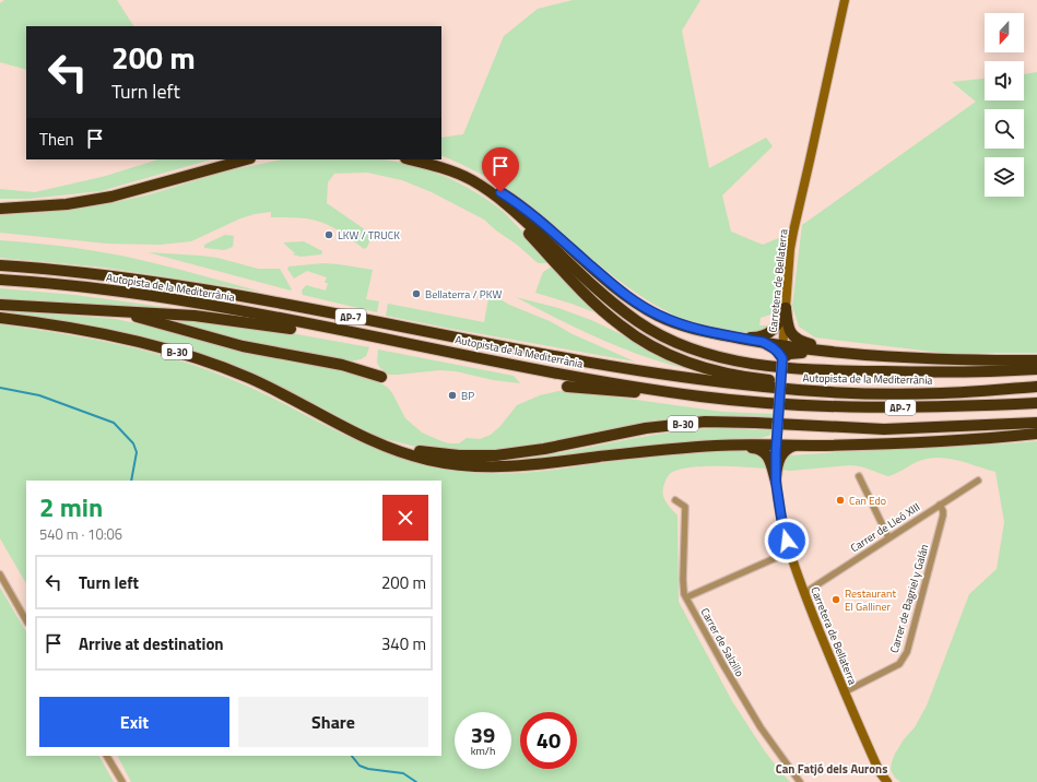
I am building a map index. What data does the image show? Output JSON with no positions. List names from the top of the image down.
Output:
{
  "streets": {
    "highway": ["Autopista de la Mediterrània", "AP-7", "B-30"],
    "street": [
      "Carretera de Bellaterra",
      "Carrer de Lleó XIII",
      "Carrer de Bagriel y Galán",
      "Carrer de Salzillo"
    ]
  },
  "crossings": [
    ["Carretera de Bellaterra", "Carrer de Lleó XIII"],
    ["Carretera de Bellaterra", "Carrer de Bagriel y Galán"],
    ["Carrer de Lleó XIII", "Carrer de Bagriel y Galán"]
  ],
  "districts": ["Can Fatjó dels Aurons"],
  "places": [
    "LKW / TRUCK",
    "Bellaterra / PKW",
    "BP",
    "Can Edo",
    "Restaurant El Galliner"
  ],
  "north": "bottom",
  "page": {
    "turn": ["200 m", "Turn left"],
    "then": "Then",
    "heading": ["2 min", "540 m · 10:06"],
    "list": [
      {
        "name": "Turn left",
        "value": "200 m"
      },
      {
        "name": "Arrive at destination",
        "value": "340 m"
      }
    ],
    "buttons": ["Exit", "Share"],
    "speed": "39 km/h",
    "limit": "40"
  }
}
